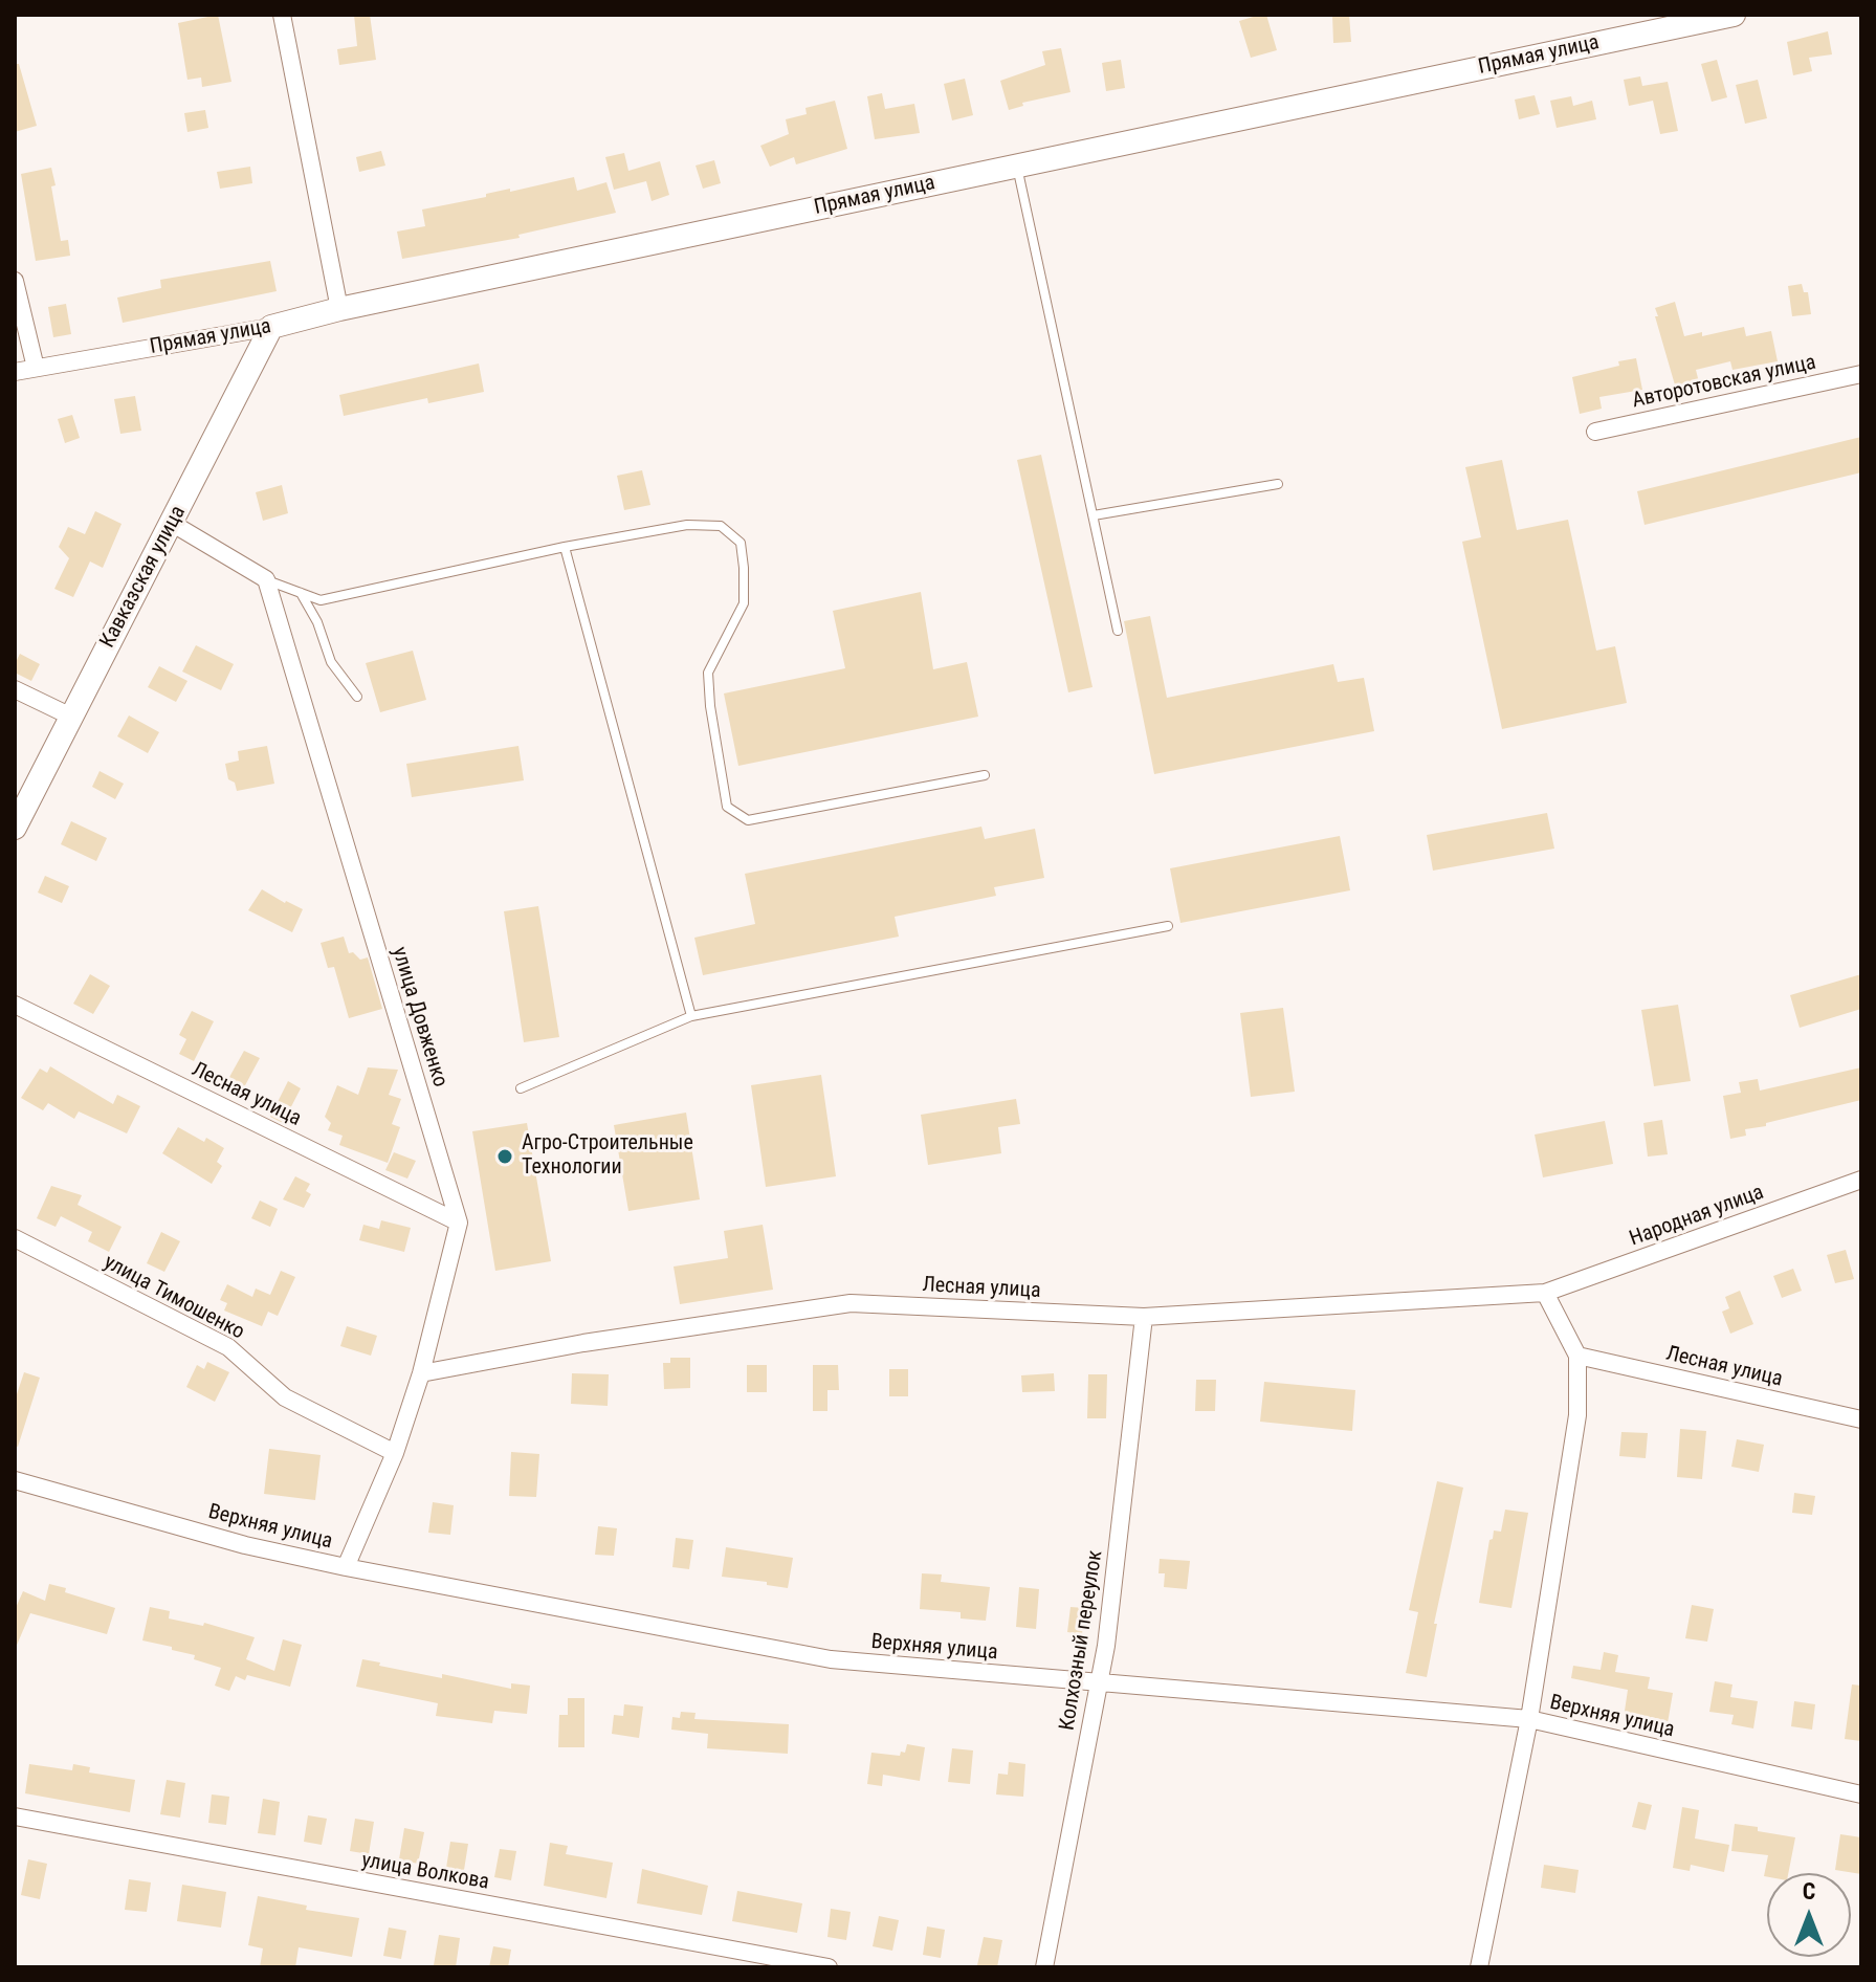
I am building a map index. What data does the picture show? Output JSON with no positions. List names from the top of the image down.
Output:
{
  "streets": {
    "street": [
      "Прямая улица",
      "Авторотовская улица",
      "Кавказская улица",
      "улица Довженко",
      "Лесная улица",
      "Народная улица",
      "улица Тимошенко",
      "Верхняя улица",
      "Колхозный переулок",
      "улица Волкова"
    ]
  },
  "crossings": [
    ["Прямая улица", "Кавказская улица"],
    ["улица Довженко", "Лесная улица"],
    ["Лесная улица", "Народная улица"],
    ["Лесная улица", "Колхозный переулок"],
    ["Верхняя улица", "Колхозный переулок"]
  ],
  "places": ["Агро-Строительные Технологии"],
  "north": "top"
}
